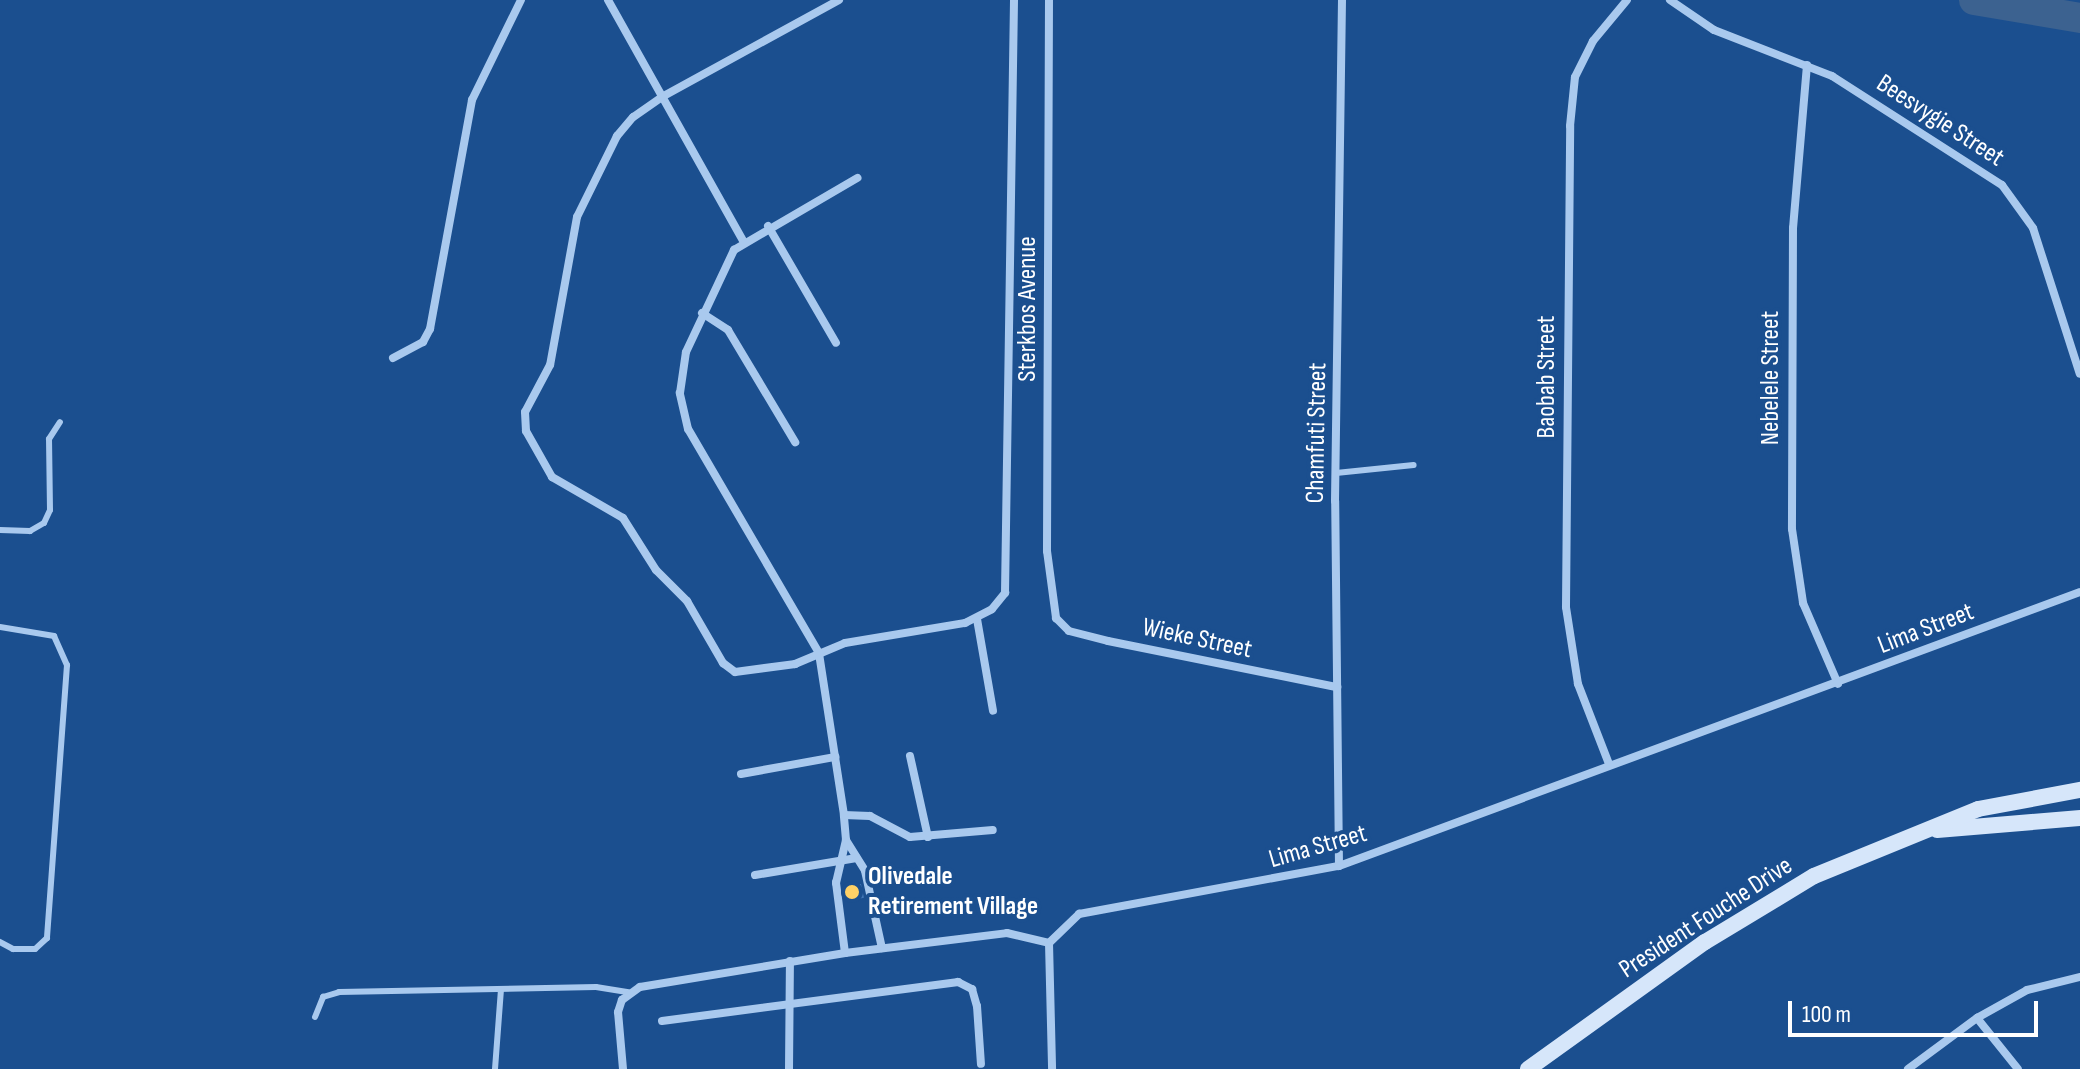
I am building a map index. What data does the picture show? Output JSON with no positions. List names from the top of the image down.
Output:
{
  "streets": {
    "street": [
      "Beesvygie Street",
      "Sterkbos Avenue",
      "Baobab Street",
      "Nebelele Street",
      "Chamfuti Street",
      "Lima Street",
      "Wieke Street",
      "President Fouche Drive"
    ]
  },
  "crossings": [
    ["Beesvygie Street", "Nebelele Street"],
    ["Sterkbos Avenue", "Wieke Street"],
    ["Baobab Street", "Lima Street"],
    ["Nebelele Street", "Lima Street"],
    ["Chamfuti Street", "Lima Street"],
    ["Chamfuti Street", "Wieke Street"]
  ],
  "places": ["Olivedale Retirement Village"],
  "scale_bar": "100 m"
}
